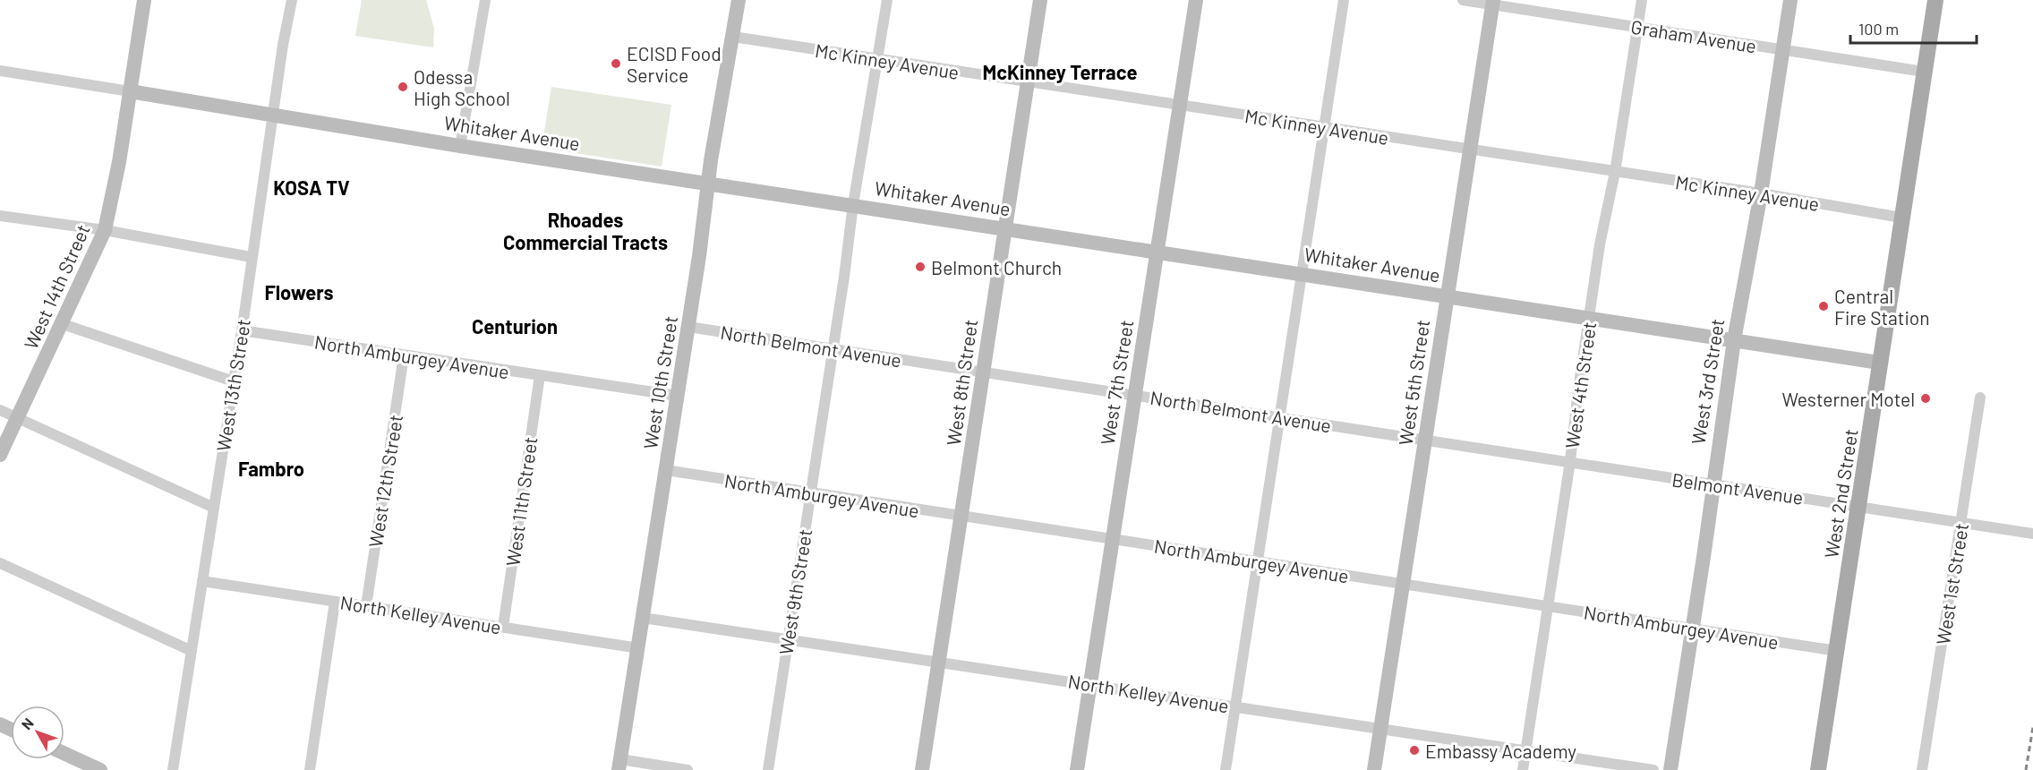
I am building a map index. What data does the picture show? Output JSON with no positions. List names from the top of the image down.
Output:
{
  "streets": {
    "main road": ["West 2nd Street"],
    "street": [
      "Graham Avenue",
      "Mc Kinney Avenue",
      "Whitaker Avenue",
      "West 14th Street",
      "North Belmont Avenue",
      "North Amburgey Avenue",
      "West 3rd Street",
      "West 10th Street",
      "West 8th Street",
      "West 7th Street",
      "West 5th Street",
      "West 13th Street",
      "West 4th Street",
      "West 12th Street",
      "Belmont Avenue",
      "West 11th Street",
      "West 1st Street",
      "West 9th Street",
      "North Kelley Avenue"
    ]
  },
  "crossings": [
    ["Graham Avenue", "West 3rd Street"],
    ["Graham Avenue", "West 5th Street"],
    ["Graham Avenue", "West 4th Street"],
    ["Graham Avenue", "West 2nd Street"],
    ["Mc Kinney Avenue", "West 3rd Street"],
    ["Mc Kinney Avenue", "West 10th Street"],
    ["Mc Kinney Avenue", "West 8th Street"],
    ["Mc Kinney Avenue", "West 7th Street"],
    ["Mc Kinney Avenue", "West 5th Street"],
    ["Mc Kinney Avenue", "West 4th Street"],
    ["Mc Kinney Avenue", "West 2nd Street"],
    ["Mc Kinney Avenue", "West 9th Street"],
    ["Whitaker Avenue", "West 14th Street"],
    ["Whitaker Avenue", "West 3rd Street"],
    ["Whitaker Avenue", "West 10th Street"],
    ["Whitaker Avenue", "West 8th Street"],
    ["Whitaker Avenue", "West 7th Street"],
    ["Whitaker Avenue", "West 5th Street"],
    ["Whitaker Avenue", "West 13th Street"],
    ["Whitaker Avenue", "West 4th Street"],
    ["Whitaker Avenue", "West 2nd Street"],
    ["Whitaker Avenue", "West 9th Street"],
    ["North Belmont Avenue", "West 10th Street"],
    ["North Belmont Avenue", "West 8th Street"],
    ["North Belmont Avenue", "West 7th Street"],
    ["North Belmont Avenue", "West 5th Street"],
    ["North Belmont Avenue", "West 4th Street"],
    ["North Belmont Avenue", "Belmont Avenue"],
    ["North Belmont Avenue", "West 9th Street"],
    ["North Amburgey Avenue", "West 3rd Street"],
    ["North Amburgey Avenue", "West 10th Street"],
    ["North Amburgey Avenue", "West 8th Street"],
    ["North Amburgey Avenue", "West 7th Street"],
    ["North Amburgey Avenue", "West 5th Street"],
    ["North Amburgey Avenue", "West 13th Street"],
    ["North Amburgey Avenue", "West 4th Street"],
    ["North Amburgey Avenue", "West 12th Street"],
    ["North Amburgey Avenue", "West 2nd Street"],
    ["North Amburgey Avenue", "West 11th Street"],
    ["North Amburgey Avenue", "West 9th Street"],
    ["West 3rd Street", "Belmont Avenue"],
    ["West 10th Street", "North Kelley Avenue"],
    ["West 8th Street", "North Kelley Avenue"],
    ["West 7th Street", "North Kelley Avenue"],
    ["West 5th Street", "North Kelley Avenue"],
    ["West 13th Street", "North Kelley Avenue"],
    ["West 4th Street", "Belmont Avenue"],
    ["West 4th Street", "North Kelley Avenue"],
    ["West 12th Street", "North Kelley Avenue"],
    ["Belmont Avenue", "West 2nd Street"],
    ["Belmont Avenue", "West 1st Street"],
    ["West 11th Street", "North Kelley Avenue"],
    ["West 9th Street", "North Kelley Avenue"]
  ],
  "districts": [
    "McKinney Terrace",
    "KOSA TV",
    "Rhoades Commercial Tracts",
    "Flowers",
    "Centurion",
    "Fambro"
  ],
  "places": [
    "ECISD Food Service",
    "Odessa High School",
    "Belmont Church",
    "Central Fire Station",
    "Westerner Motel",
    "Embassy Academy"
  ],
  "scale_bar": "100 m",
  "north": "top left"
}
